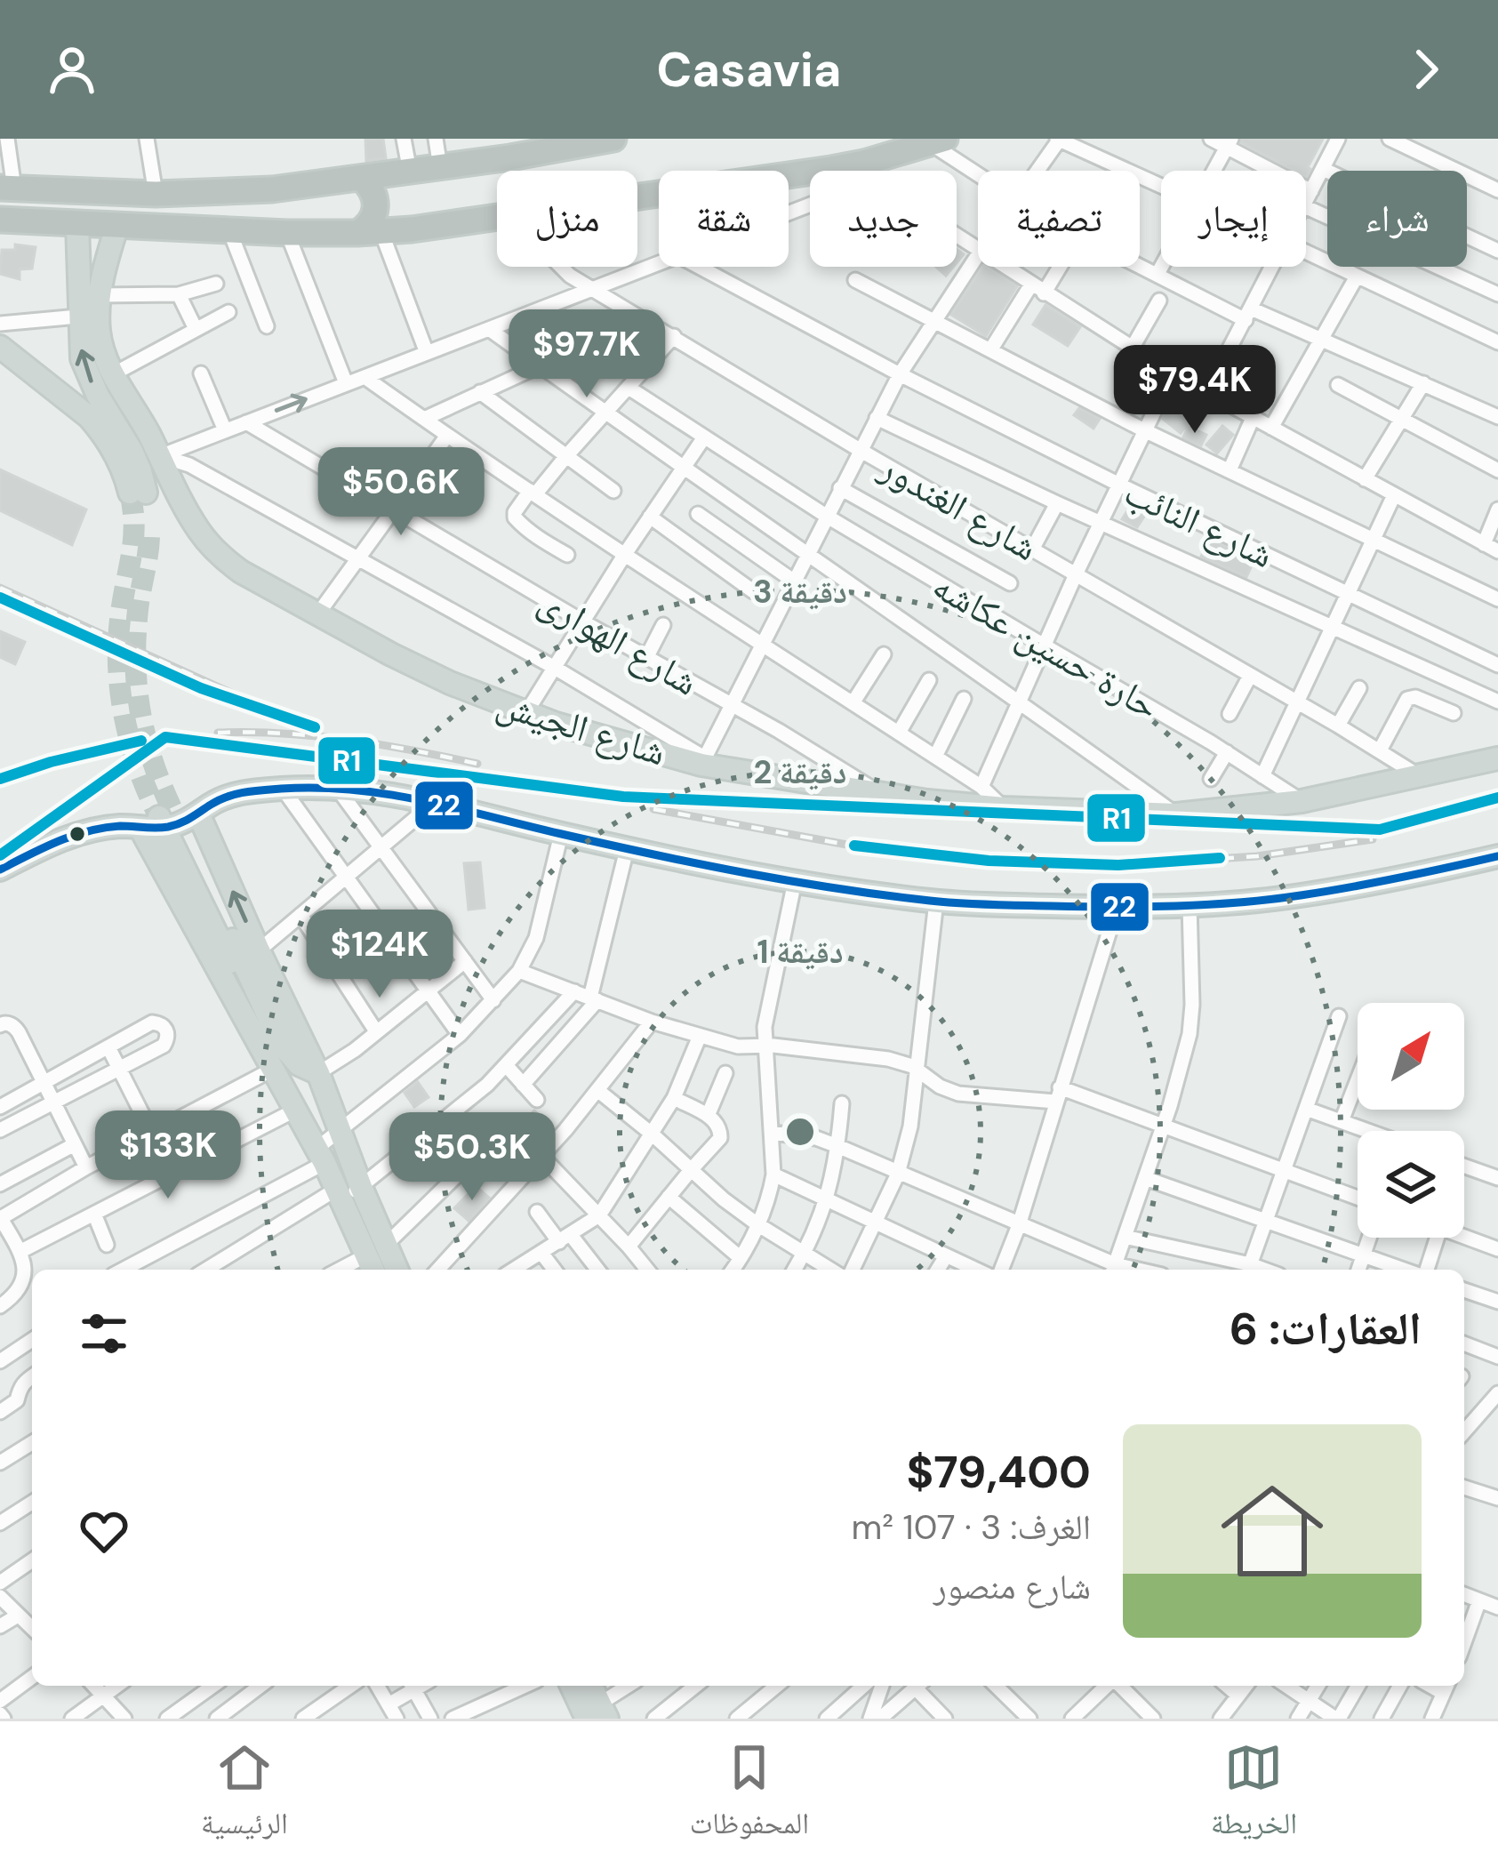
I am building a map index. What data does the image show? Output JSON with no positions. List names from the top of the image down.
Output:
{
  "streets": {
    "main road": ["شارع الجيش"],
    "street": [
      "شارع الغندور",
      "شارع النائب",
      "شارع الهوارى",
      "حارة حسين عكاشه"
    ]
  },
  "crossings": [
    ["شارع الغندور", "شارع الجيش"],
    ["شارع الهوارى", "شارع الجيش"],
    ["حارة حسين عكاشه", "شارع الجيش"]
  ],
  "lines": ["transit line R1", "transit line 22"],
  "north": "top right",
  "page": {
    "header": "Casavia",
    "chip": [
      "شراء",
      "إيجار",
      "تصفية",
      "جديد",
      "شقة",
      "منزل"
    ],
    "price": [
      "$97.7K",
      "$79.4K",
      "$50.6K",
      "$124K",
      "$133K",
      "$50.3K"
    ],
    "heading": "العقارات: 6",
    "list": [
      {
        "name": "$79,400",
        "note": "الغرف: 3 · 107 m² · شارع منصور"
      }
    ],
    "tabs": ["الخريطة", "المحفوظات", "الرئيسية"]
  },
  "rings": ["3 دقيقة", "2 دقيقة", "1 دقيقة"]
}
